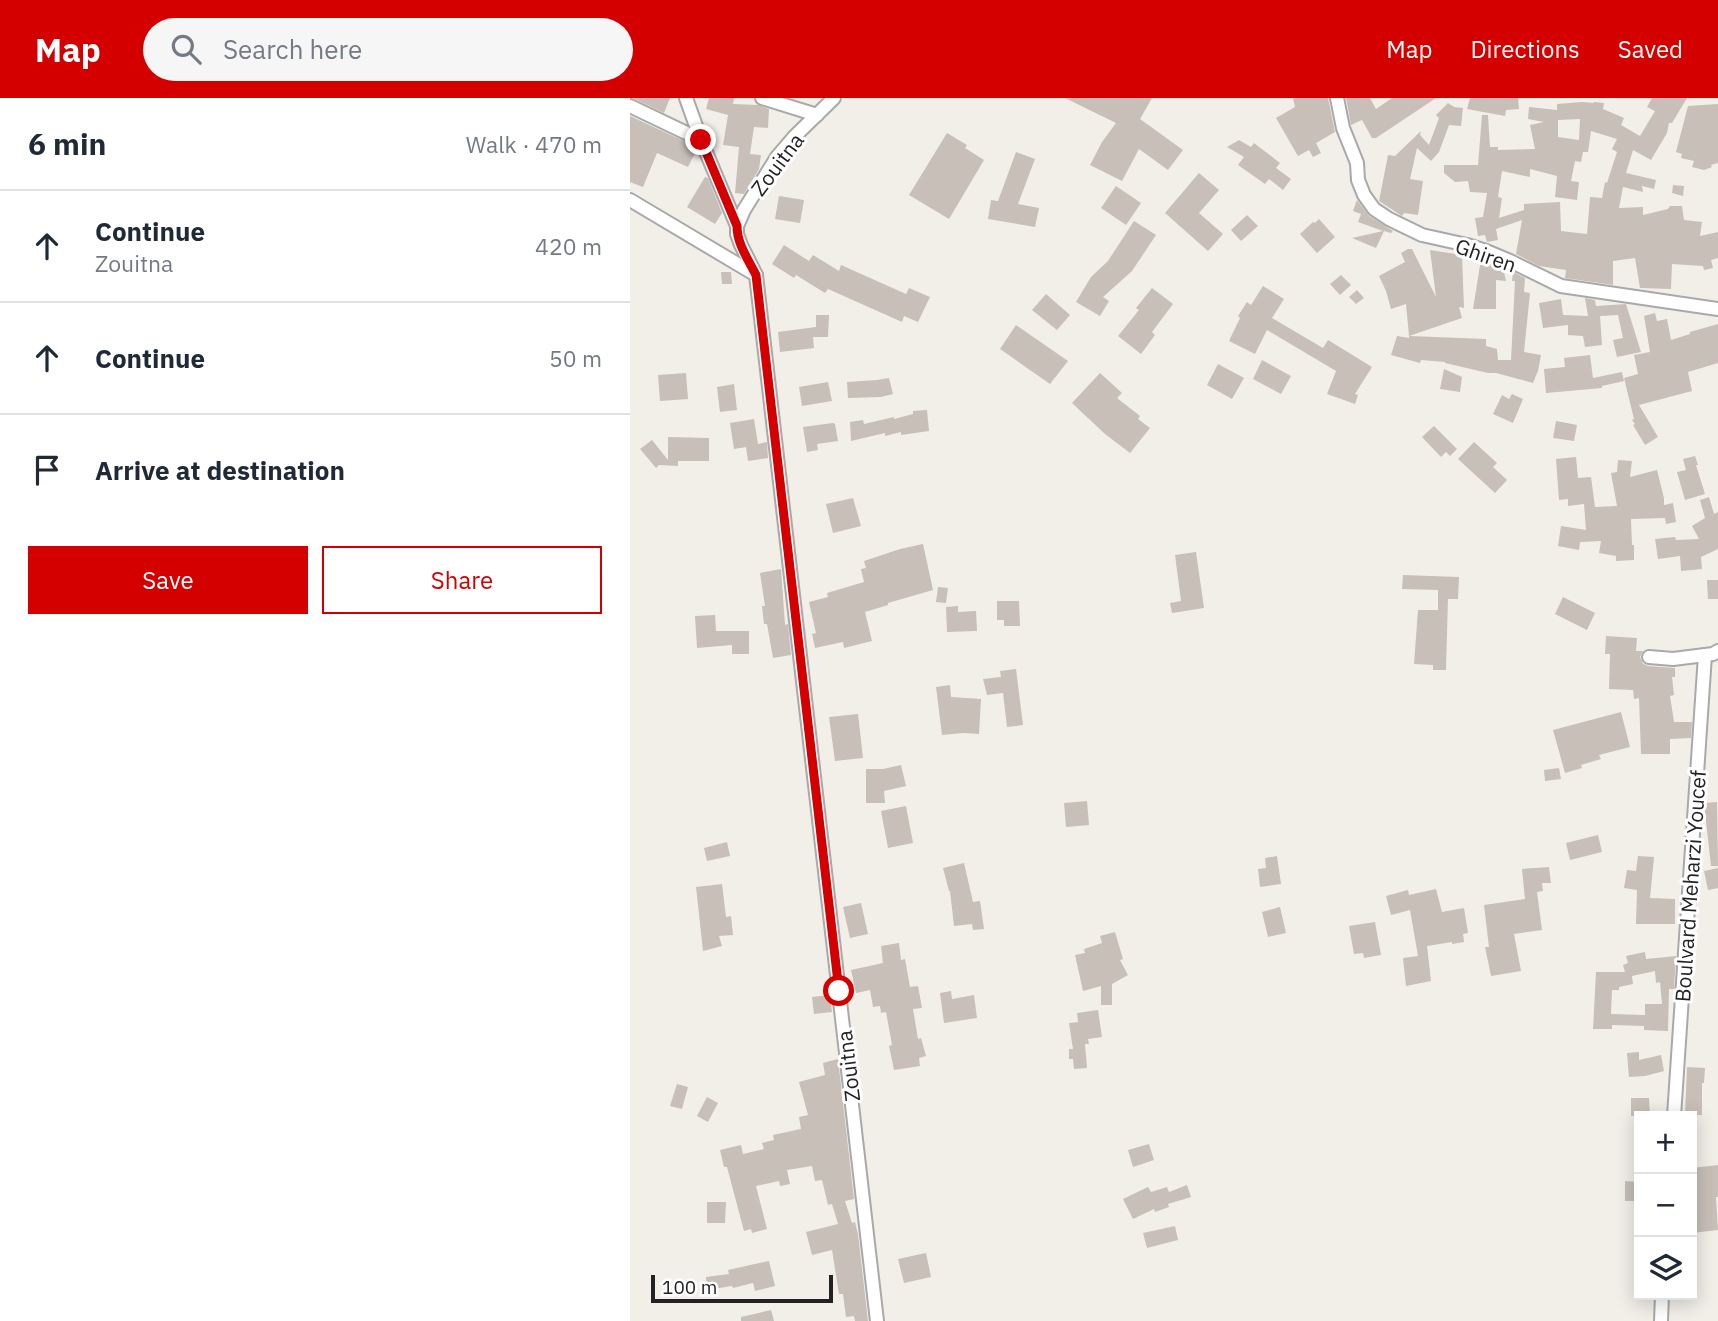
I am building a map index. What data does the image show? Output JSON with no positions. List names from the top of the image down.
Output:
{
  "streets": {
    "street": ["Zouitna", "Ghiren", "Boulvard Meharzi Youcef"]
  },
  "scale_bar": "100 m",
  "page": {
    "header": "Map",
    "search": "Search here",
    "nav": ["Map", "Directions", "Saved"],
    "heading": ["6 min", "Walk · 470 m"],
    "list": [
      ["Continue", "Zouitna", "420 m"],
      ["Continue", "50 m"],
      "Arrive at destination"
    ],
    "buttons": ["Save", "Share"],
    "map_buttons": ["+", "−"],
    "scale": "100 m"
  }
}
